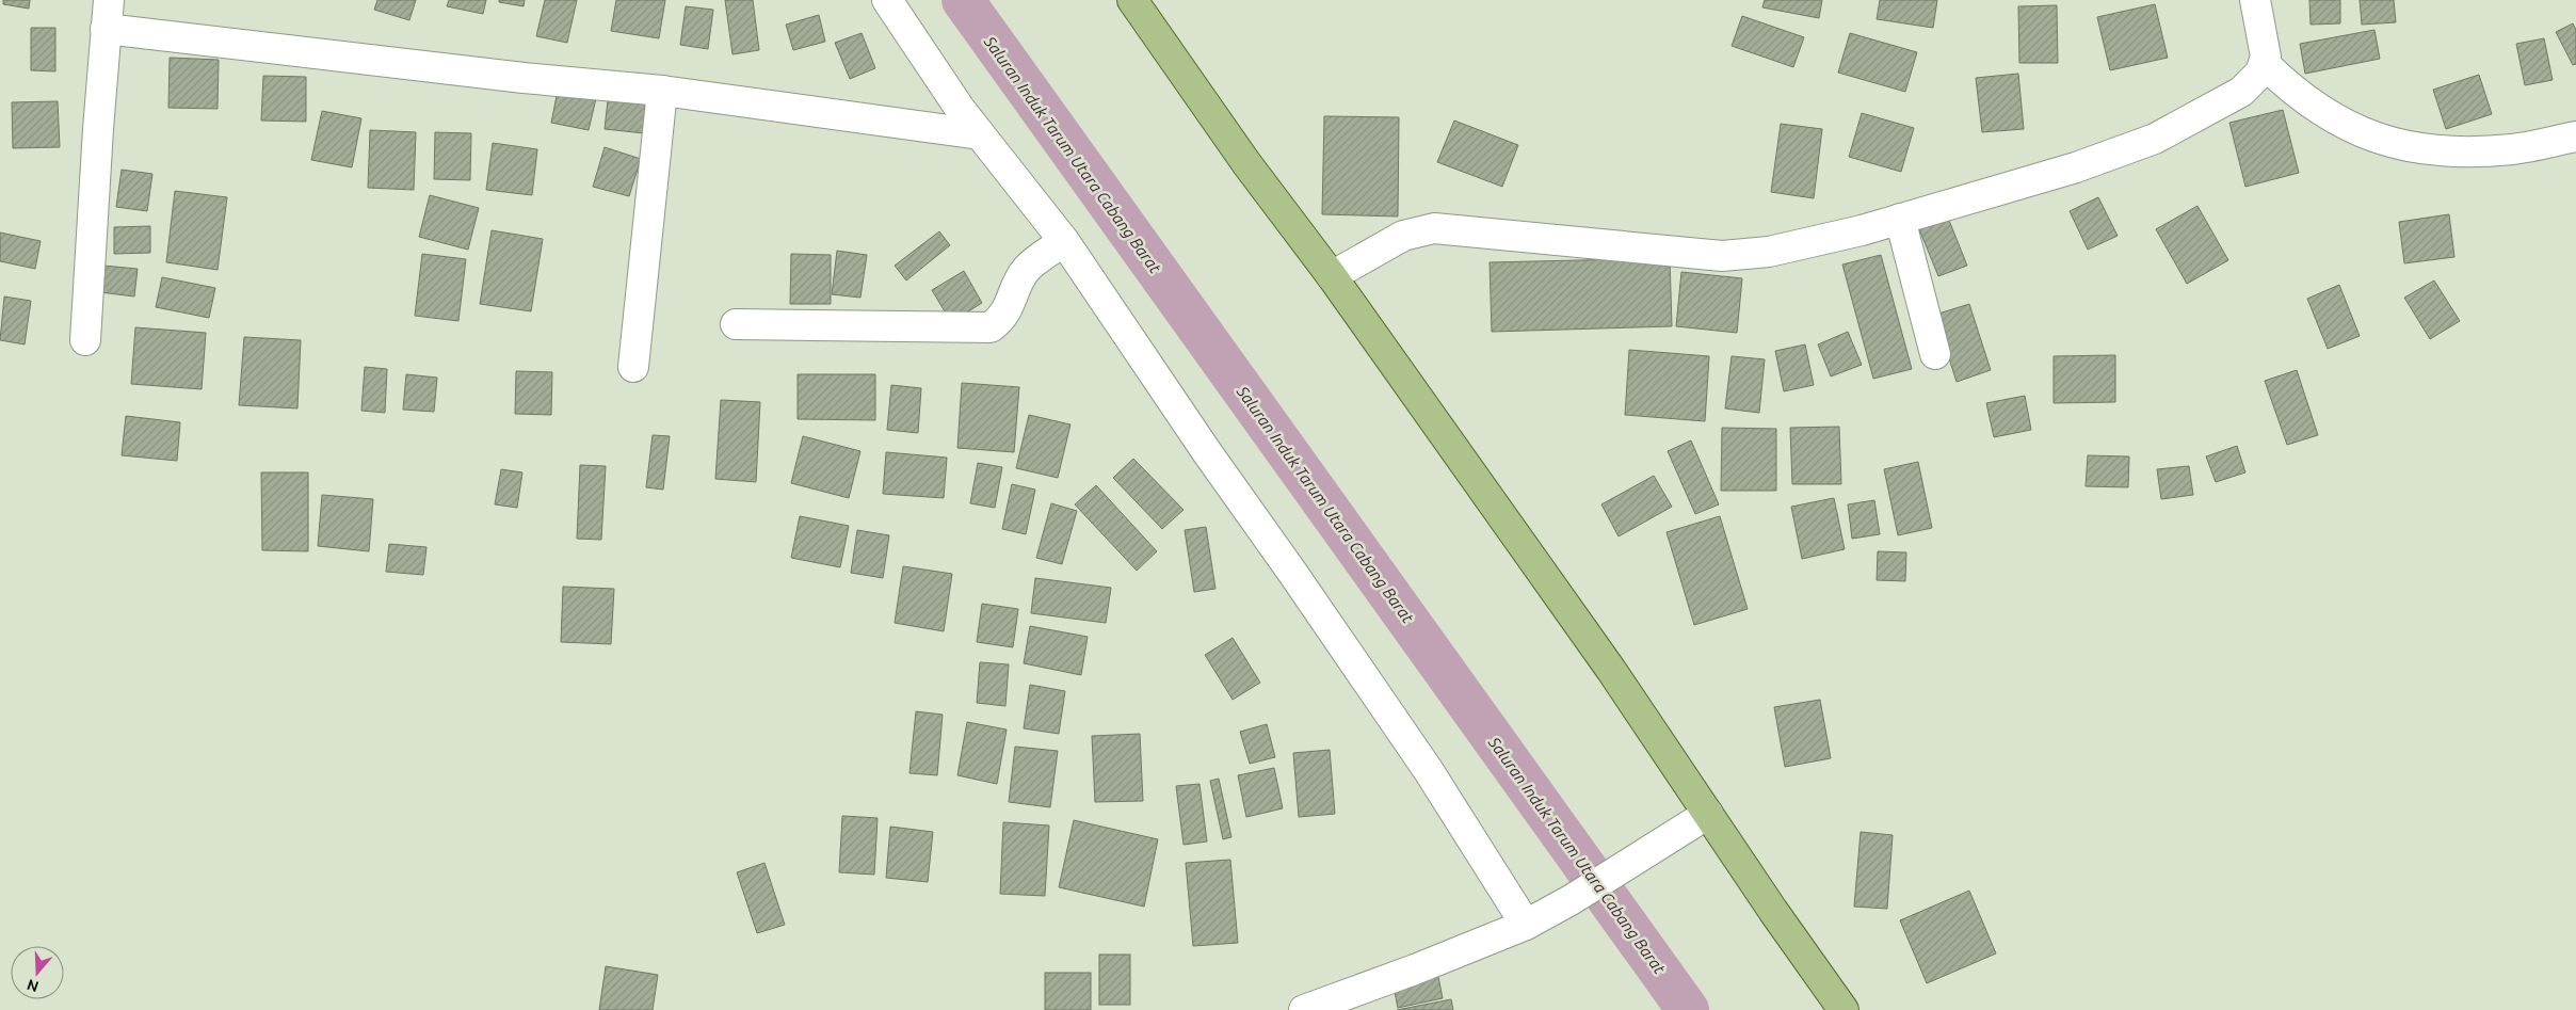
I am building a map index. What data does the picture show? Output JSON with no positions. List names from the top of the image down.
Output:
{
  "water": ["Saluran Induk Tarum Utara Cabang Barat"],
  "north": "bottom"
}
